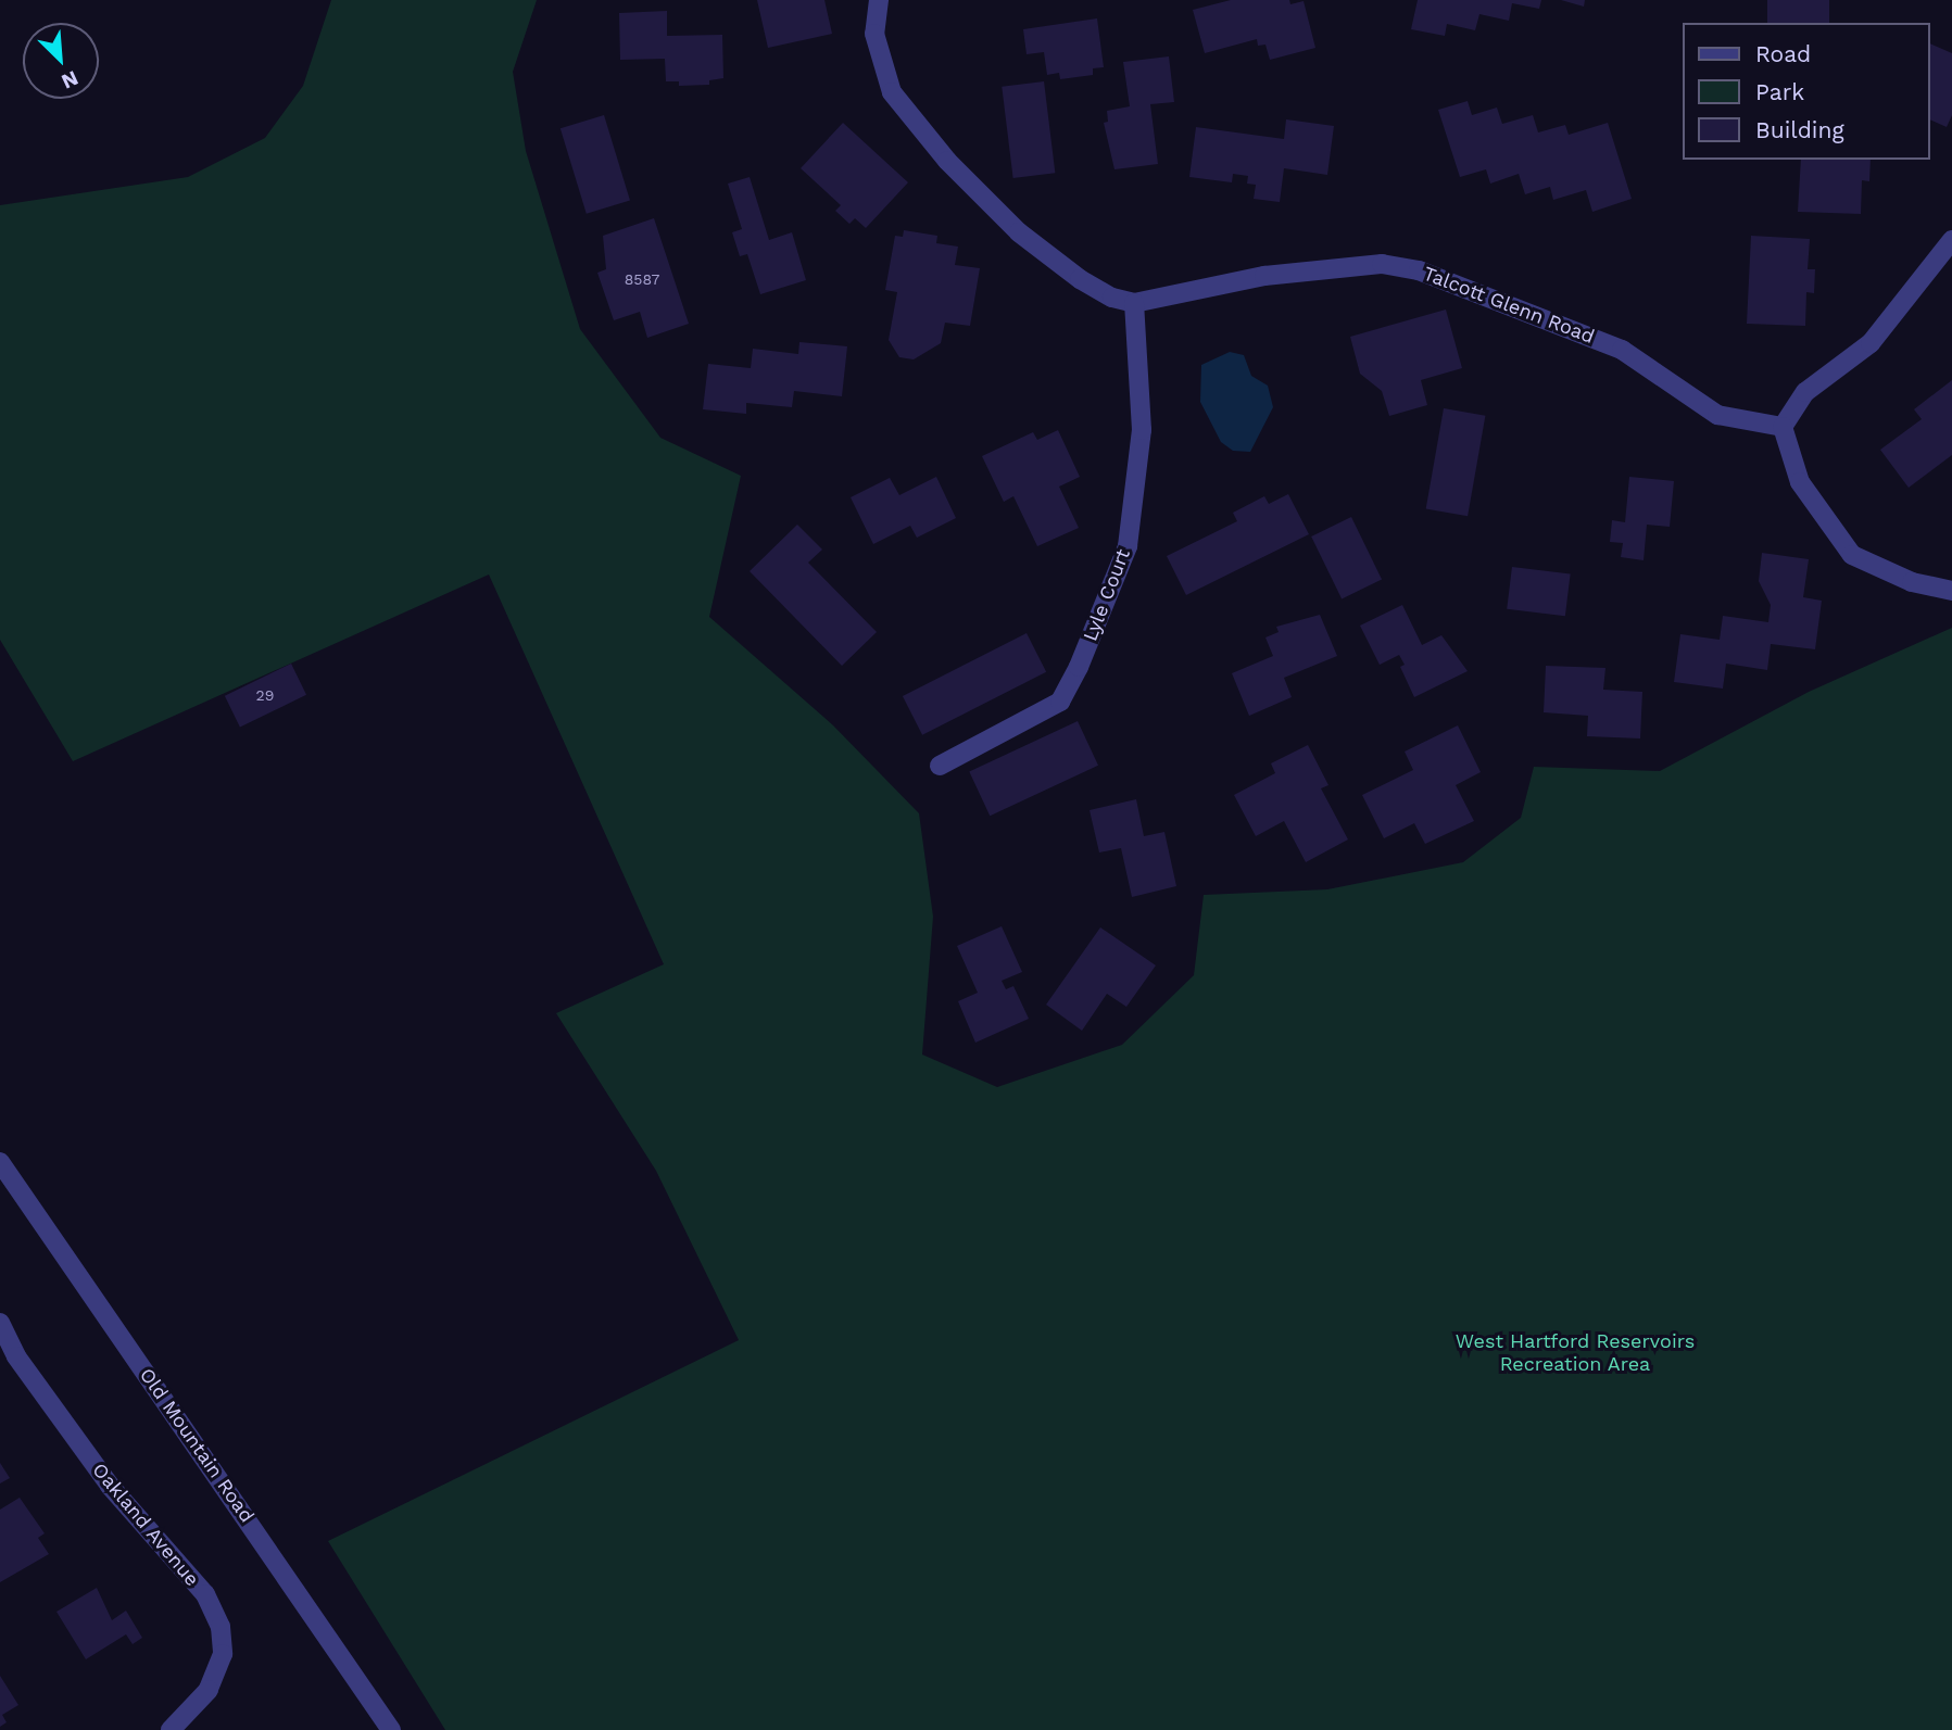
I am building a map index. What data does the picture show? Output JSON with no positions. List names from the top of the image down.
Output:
{
  "streets": {
    "street": [
      "Talcott Glenn Road",
      "Lyle Court",
      "Old Mountain Road",
      "Oakland Avenue"
    ]
  },
  "crossings": [
    ["Talcott Glenn Road", "Lyle Court"]
  ],
  "parks": ["West Hartford Reservoirs Recreation Area"],
  "house_numbers": ["8587", "29"],
  "legend": ["Road", "Park", "Building"],
  "north": "bottom right"
}
